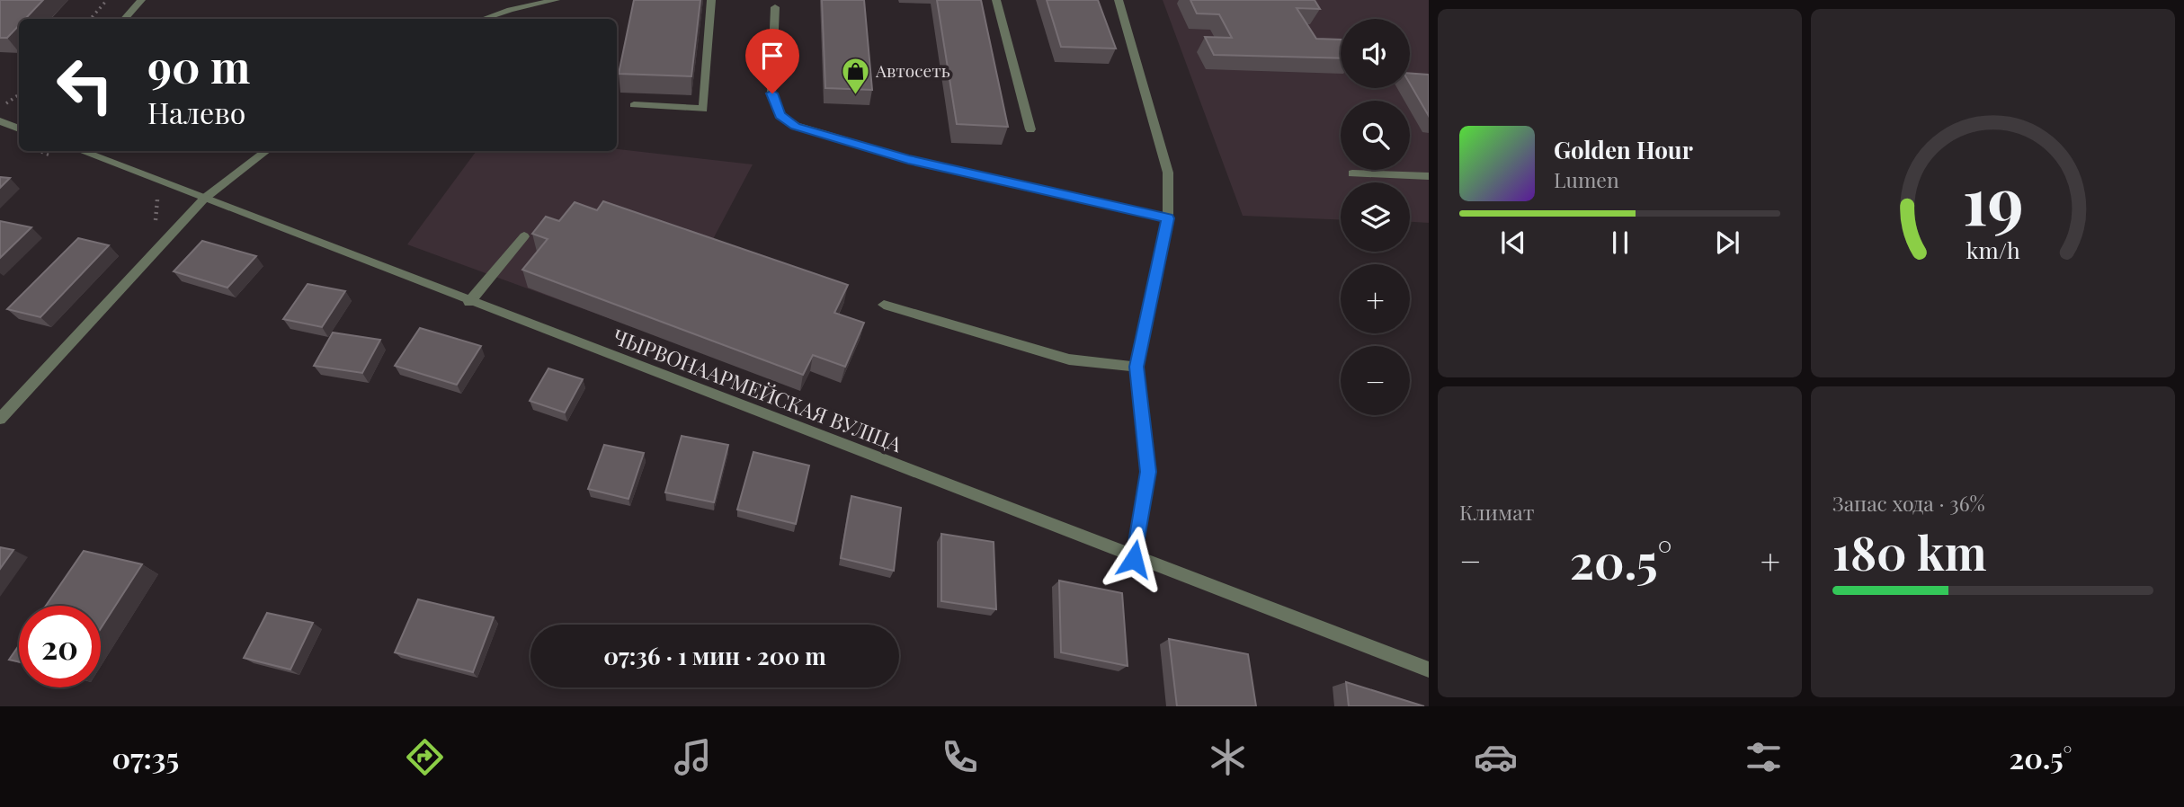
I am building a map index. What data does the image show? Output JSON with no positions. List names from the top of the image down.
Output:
{
  "streets": {
    "street": ["ЧЫРВОНААРМЕЙСКАЯ ВУЛІЦА"]
  },
  "places": {
    "shop": ["Автосеть"]
  },
  "page": {
    "map_buttons": ["+", "−"],
    "turn": ["90 m", "Налево"],
    "song": ["Golden Hour", "Lumen"],
    "tile": [
      "Климат",
      ["Запас хода · 36%", "180 km"]
    ],
    "heat": ["−", "20.5°", "+"],
    "limit": "20",
    "trip": "07:36 · 1 мин · 200 m",
    "tabs": ["07:35", "20.5°"],
    "gauge": ["19", "km/h"]
  }
}
